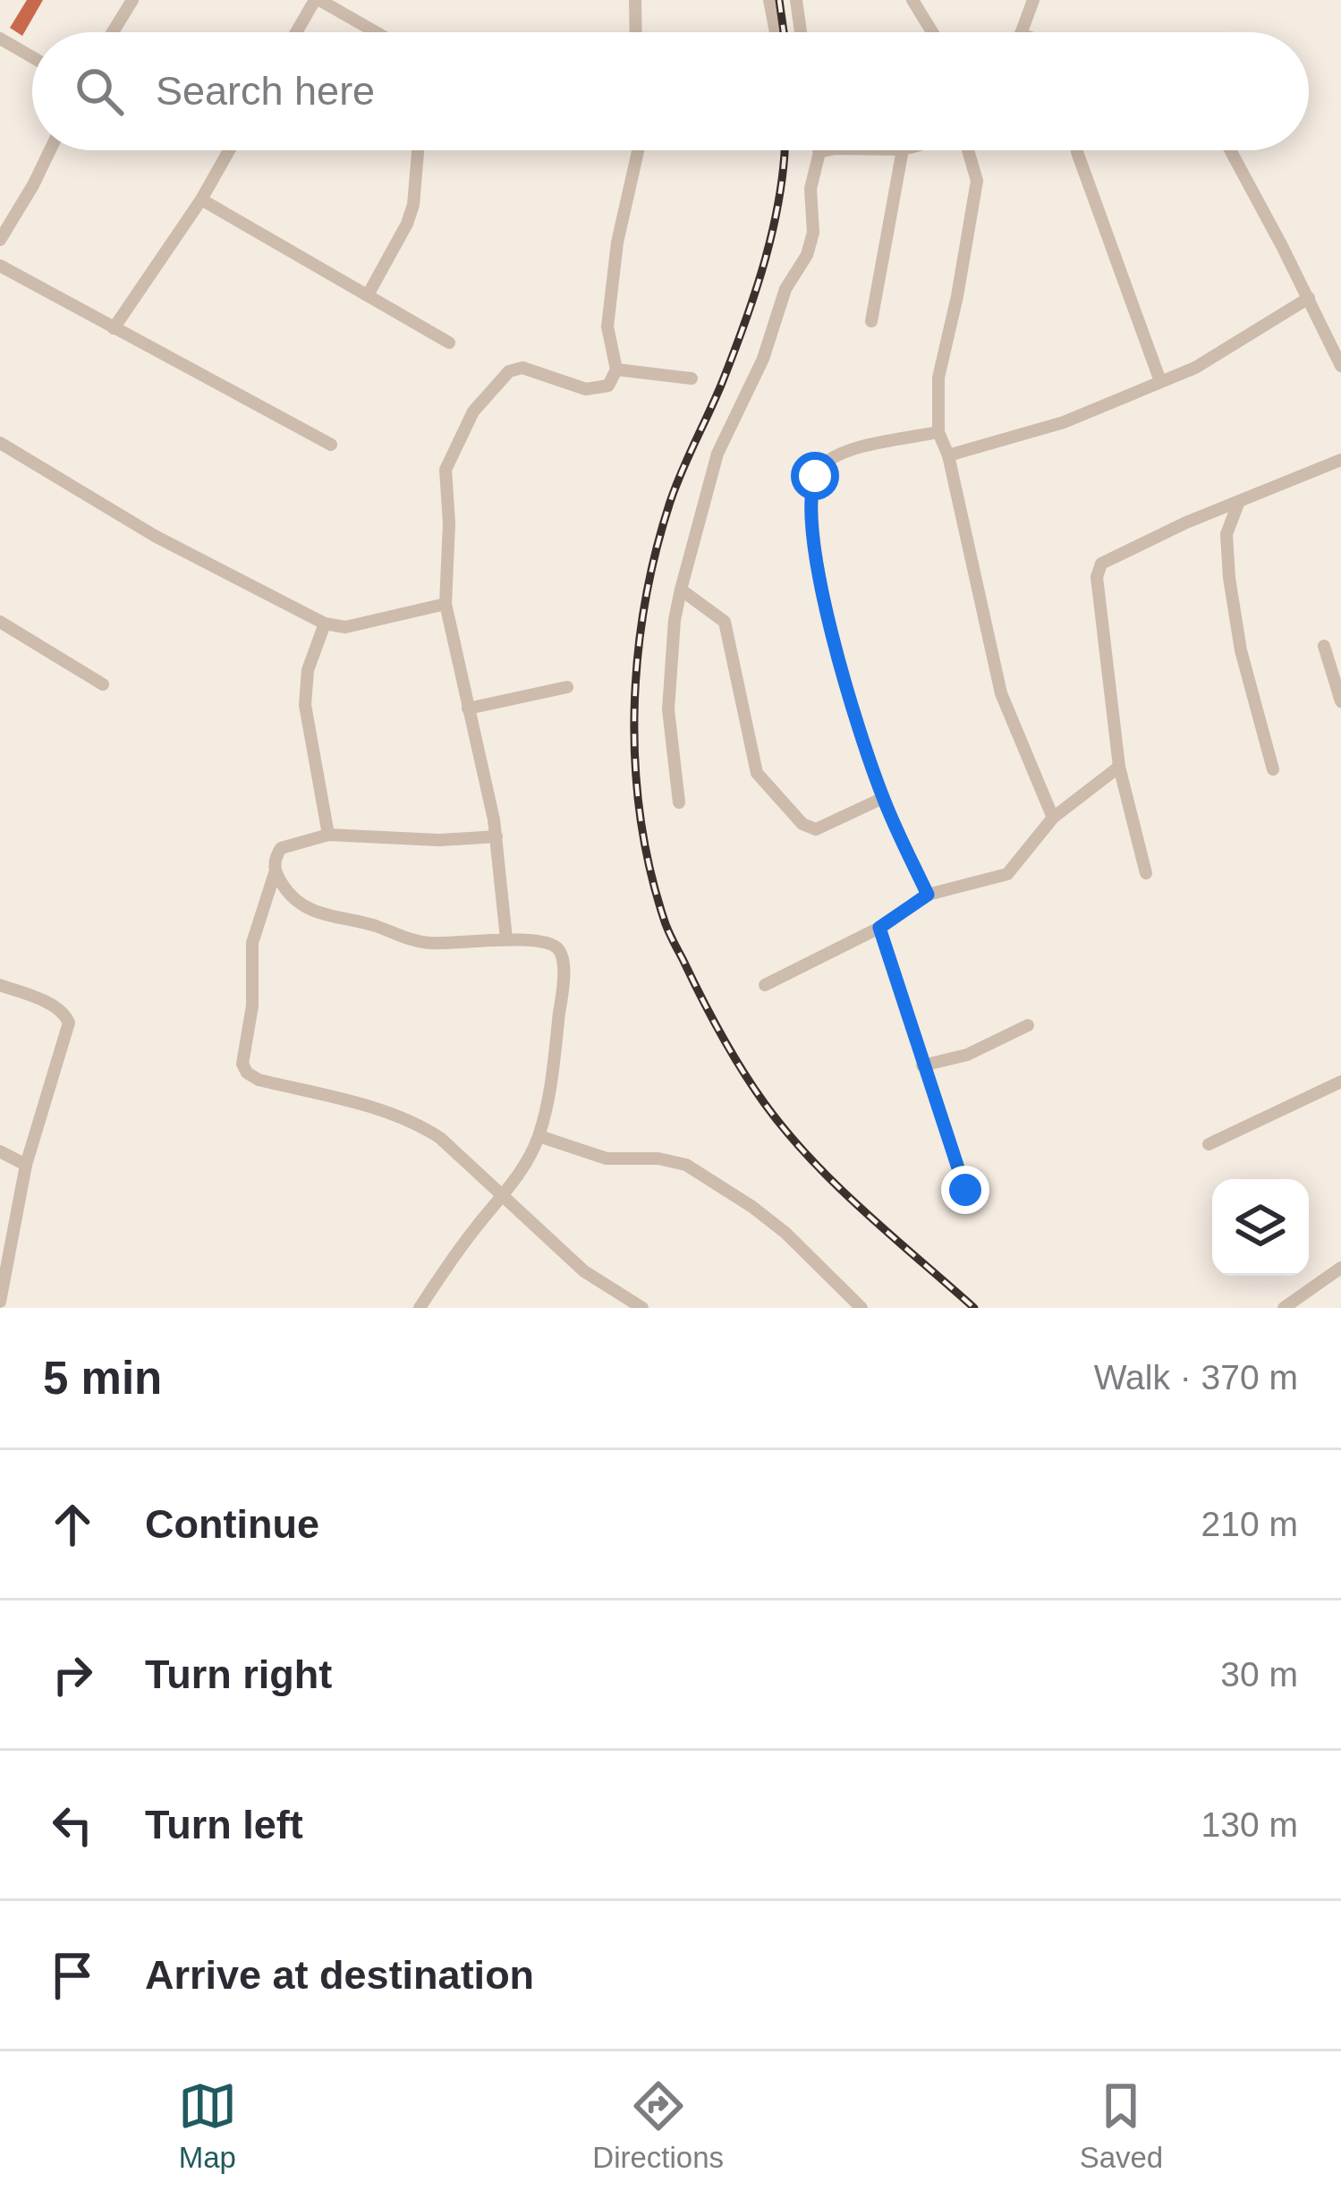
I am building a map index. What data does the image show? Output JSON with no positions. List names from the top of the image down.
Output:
{
  "page": {
    "search": "Search here",
    "heading": ["5 min", "Walk · 370 m"],
    "list": [
      ["Continue", "210 m"],
      ["Turn right", "30 m"],
      ["Turn left", "130 m"],
      "Arrive at destination"
    ],
    "nav": ["Map", "Directions", "Saved"]
  }
}
